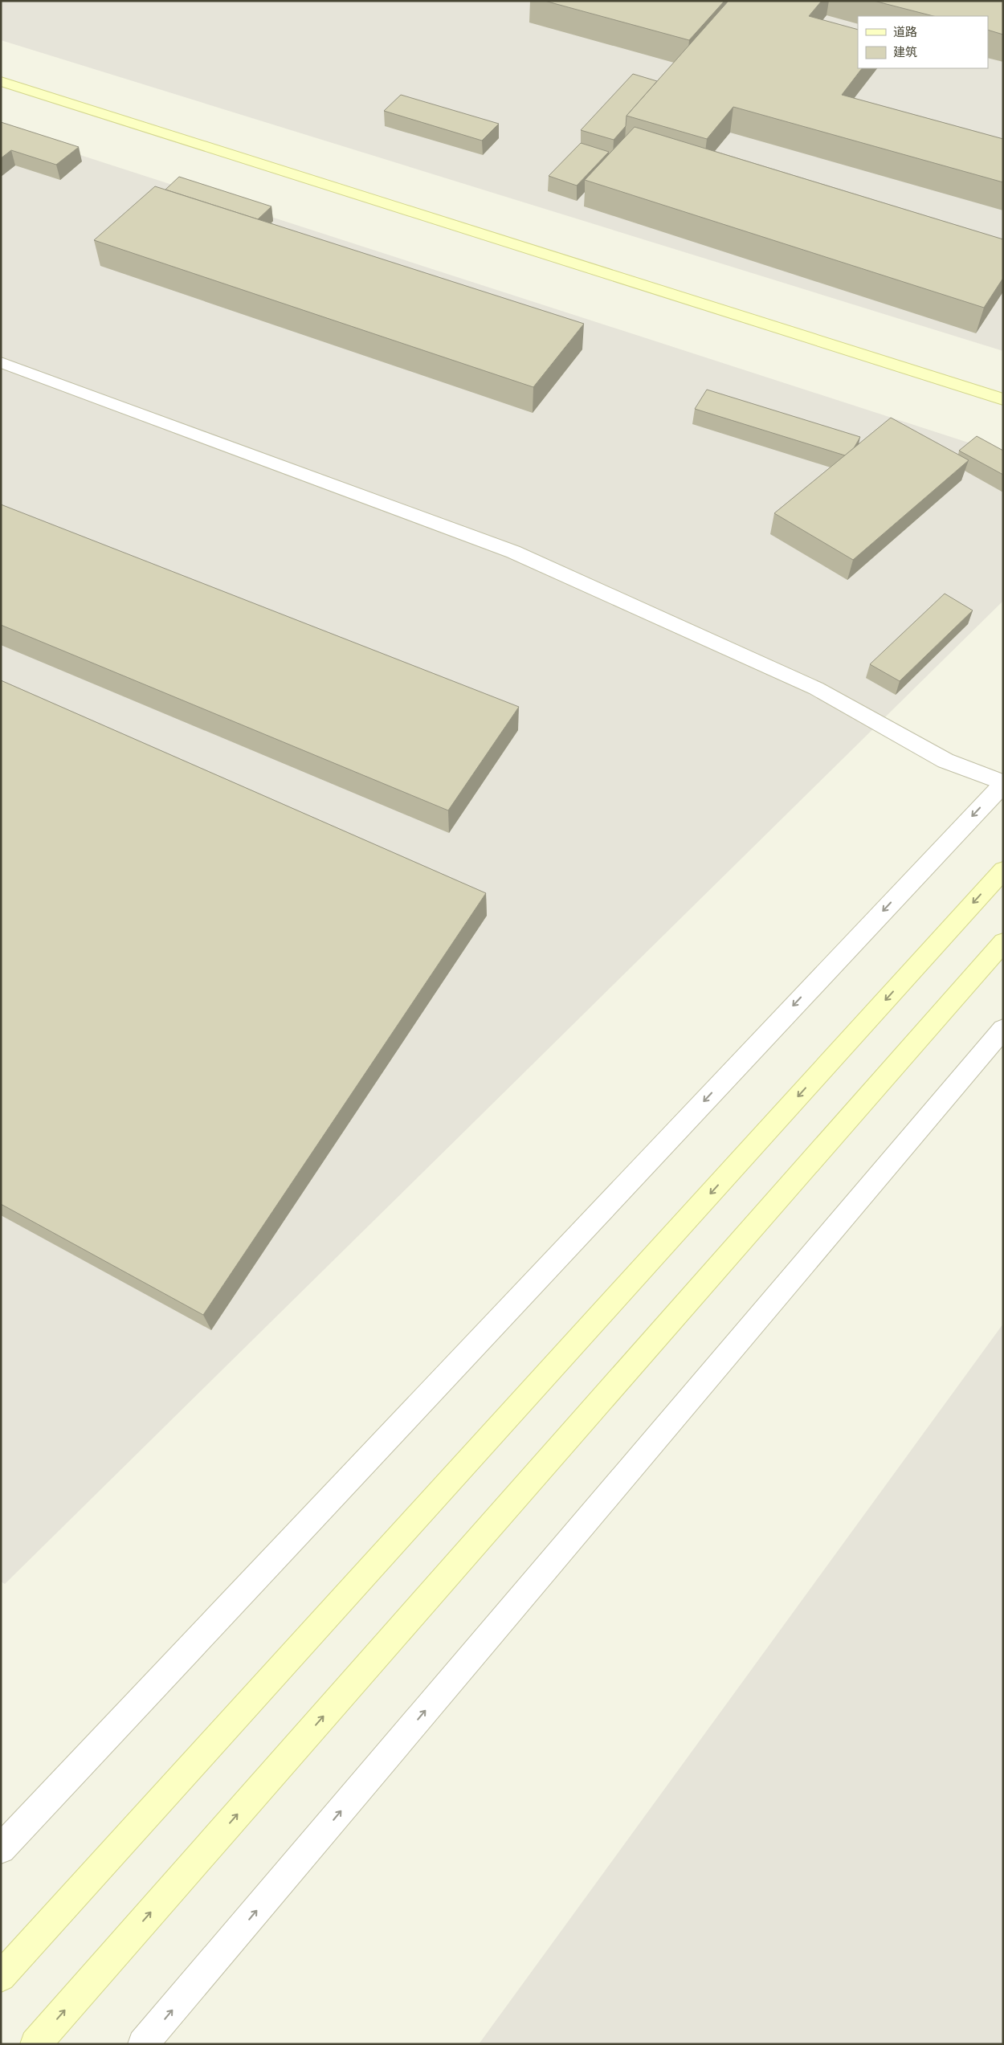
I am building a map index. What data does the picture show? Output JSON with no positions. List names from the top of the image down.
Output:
{
  "legend": ["道路", "建筑"]
}
